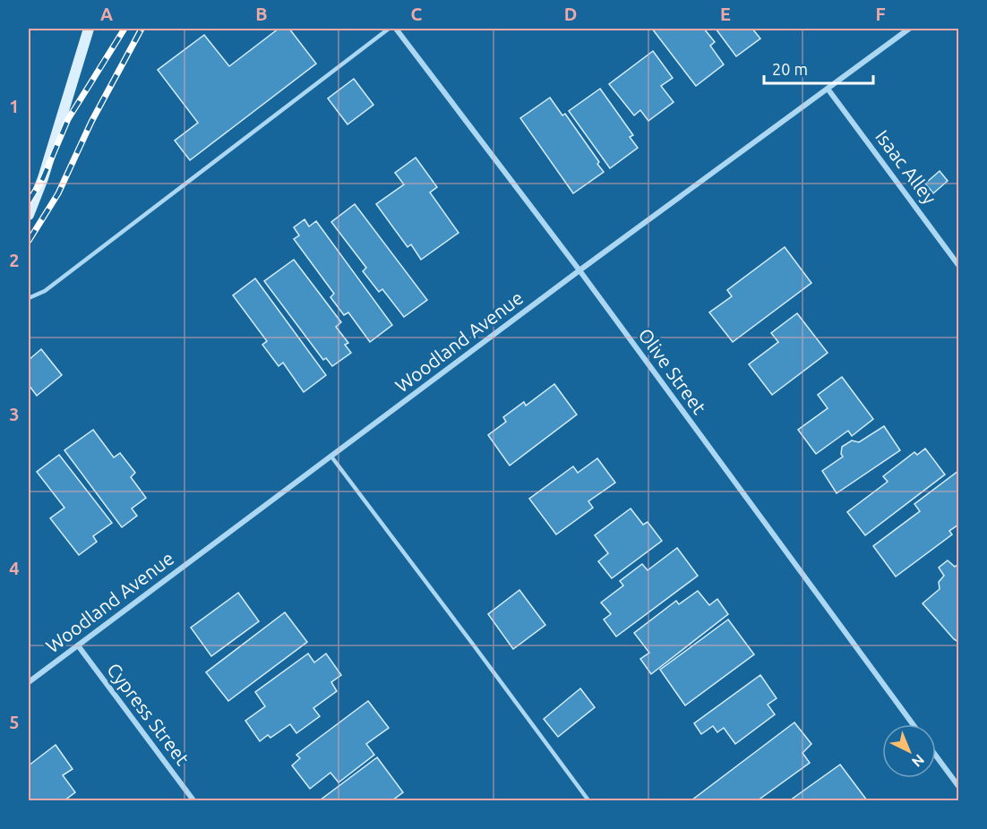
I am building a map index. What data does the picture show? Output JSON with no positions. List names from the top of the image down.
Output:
{
  "streets": {
    "street": [
      "Isaac Alley",
      "Woodland Avenue",
      "Olive Street",
      "Cypress Street"
    ]
  },
  "crossings": [
    ["Isaac Alley", "Woodland Avenue"],
    ["Woodland Avenue", "Olive Street"],
    ["Woodland Avenue", "Cypress Street"]
  ],
  "scale_bar": "20 m",
  "north": "bottom right",
  "grid": {
    "columns": [
      "A",
      "B",
      "C",
      "D",
      "E",
      "F"
    ],
    "rows": [
      "1",
      "2",
      "3",
      "4",
      "5"
    ]
  }
}
